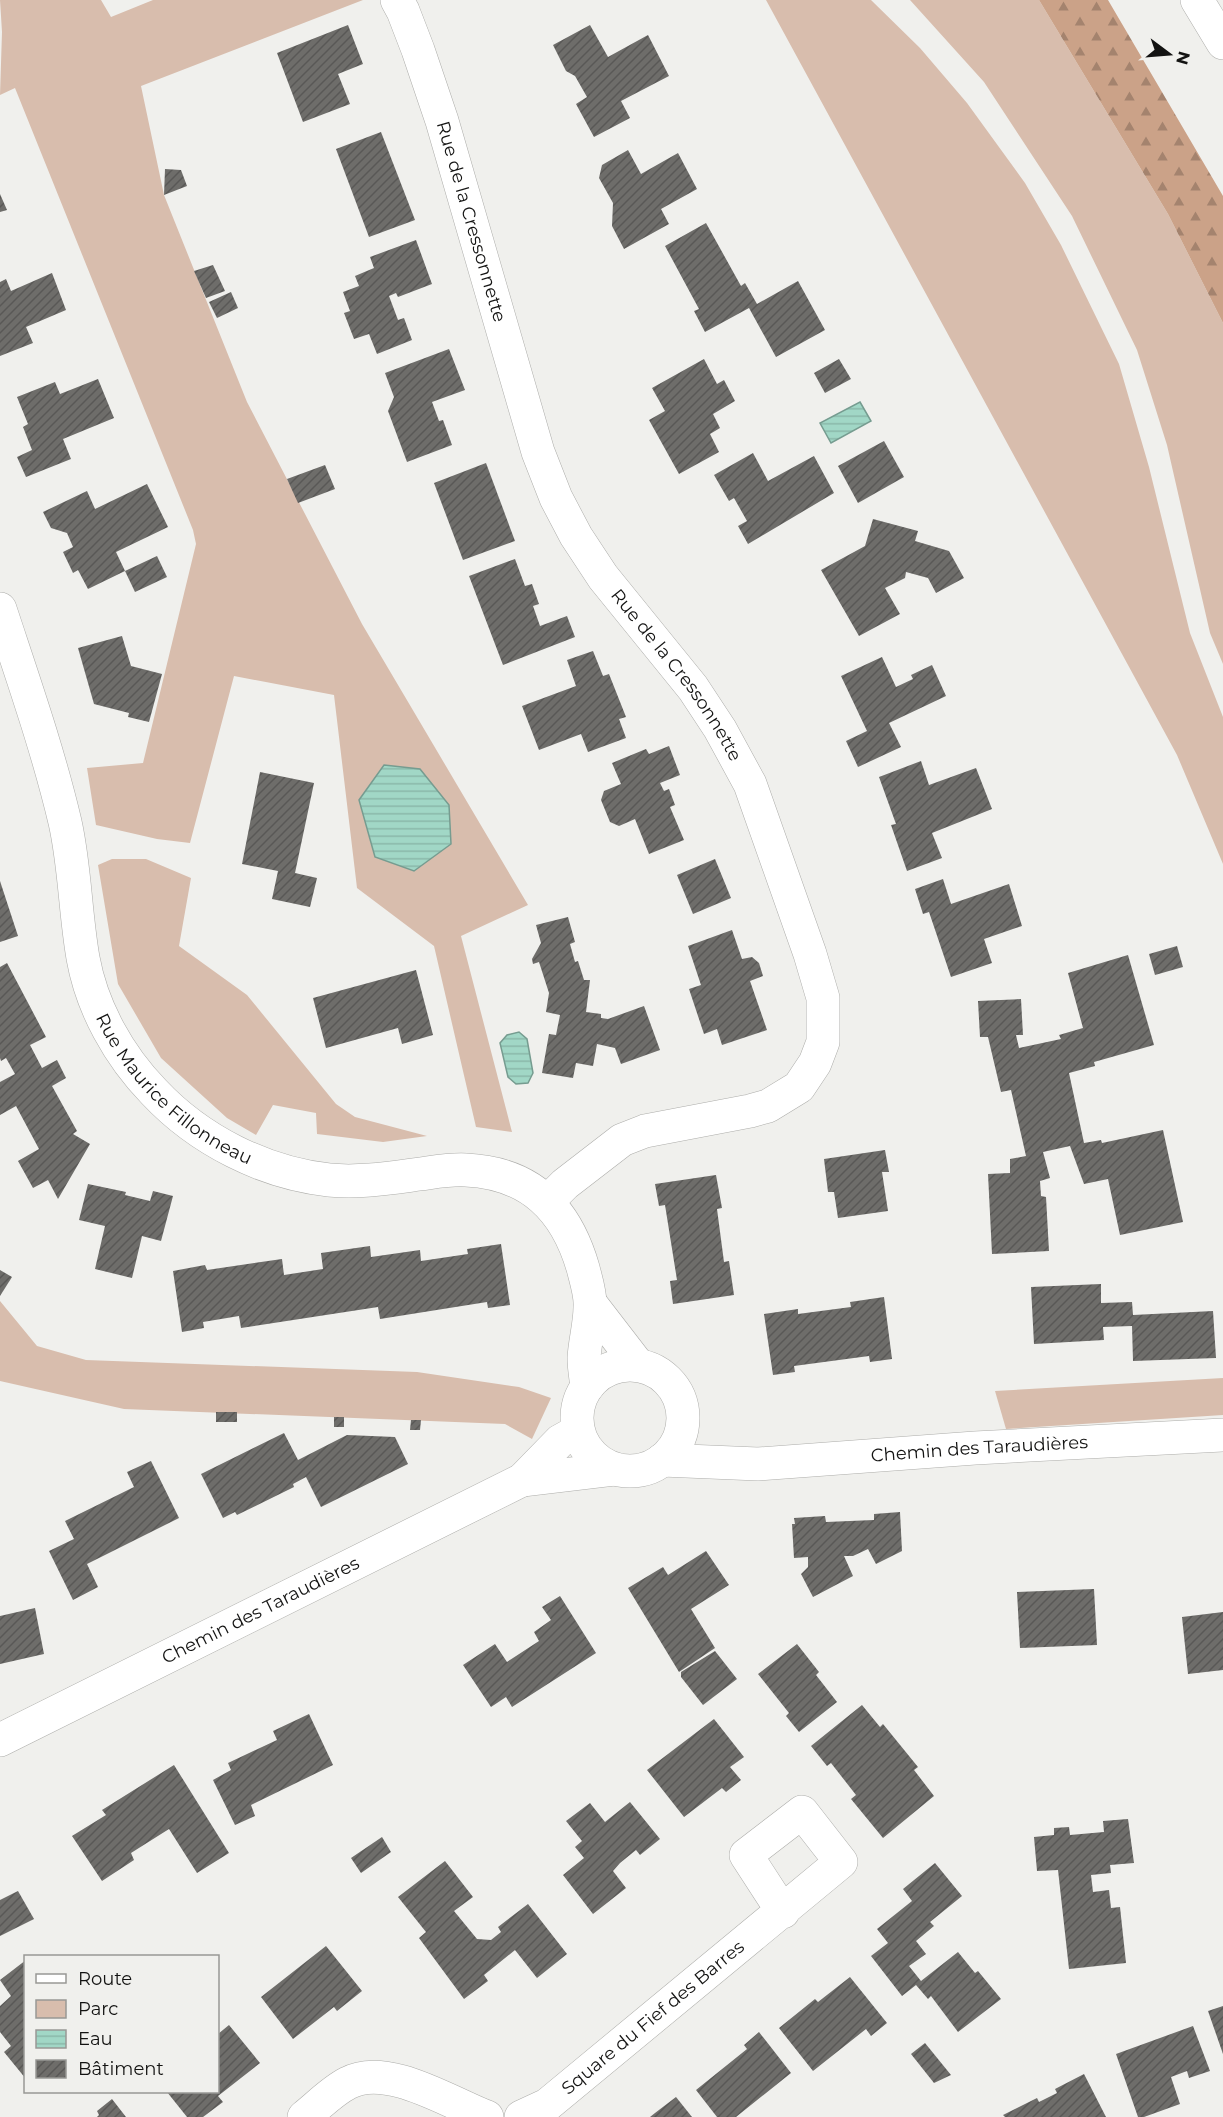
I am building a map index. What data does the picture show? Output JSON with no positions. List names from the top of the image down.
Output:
{
  "streets": {
    "main road": [
      "Rue de la Cressonnette",
      "Rue Maurice Fillonneau",
      "Chemin des Taraudières",
      "Square du Fief des Barres"
    ]
  },
  "crossings": [
    ["Rue de la Cressonnette", "Rue Maurice Fillonneau"],
    ["Rue Maurice Fillonneau", "Chemin des Taraudières"]
  ],
  "legend": [
    "Route",
    "Parc",
    "Eau",
    "Bâtiment"
  ],
  "north": "right"
}
